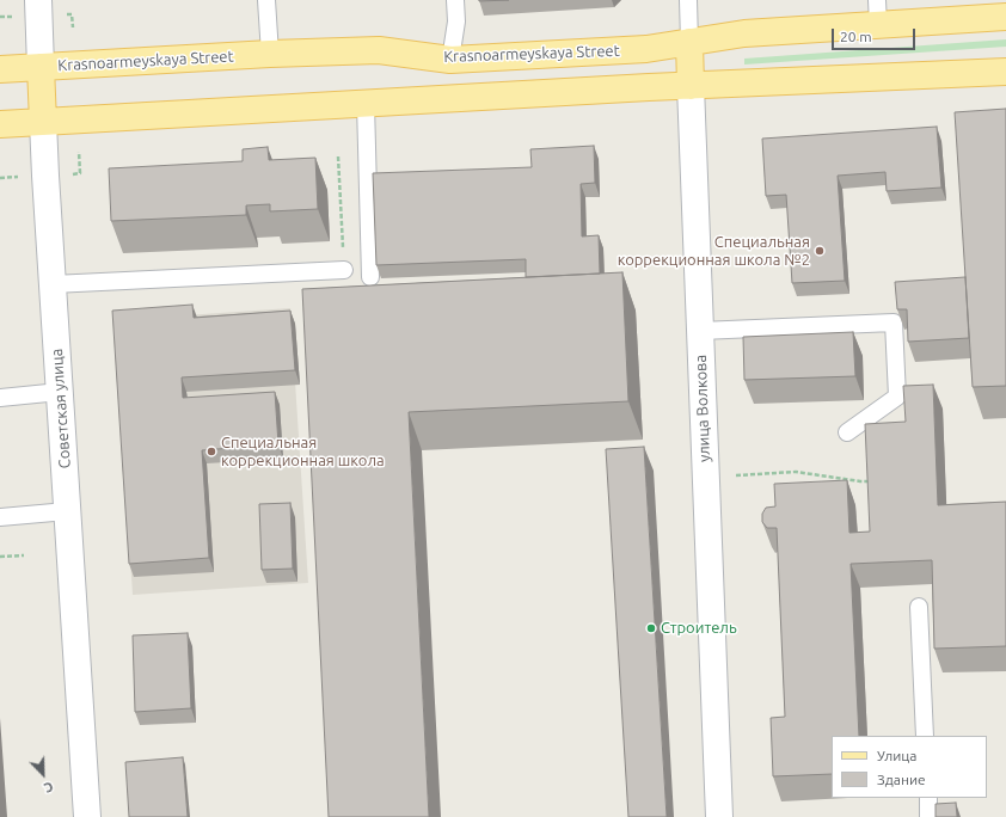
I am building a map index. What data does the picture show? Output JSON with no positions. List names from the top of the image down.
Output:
{
  "streets": {
    "main road": ["Krasnoarmeyskaya Street", "Советская улица", "улица Волкова"]
  },
  "crossings": [
    ["Krasnoarmeyskaya Street", "Советская улица"],
    ["Krasnoarmeyskaya Street", "улица Волкова"]
  ],
  "places": ["Специальная коррекционная школа №2", "Специальная коррекционная школа", "Строитель"],
  "legend": ["Улица", "Здание"],
  "scale_bar": "20 m",
  "north": "bottom right"
}
